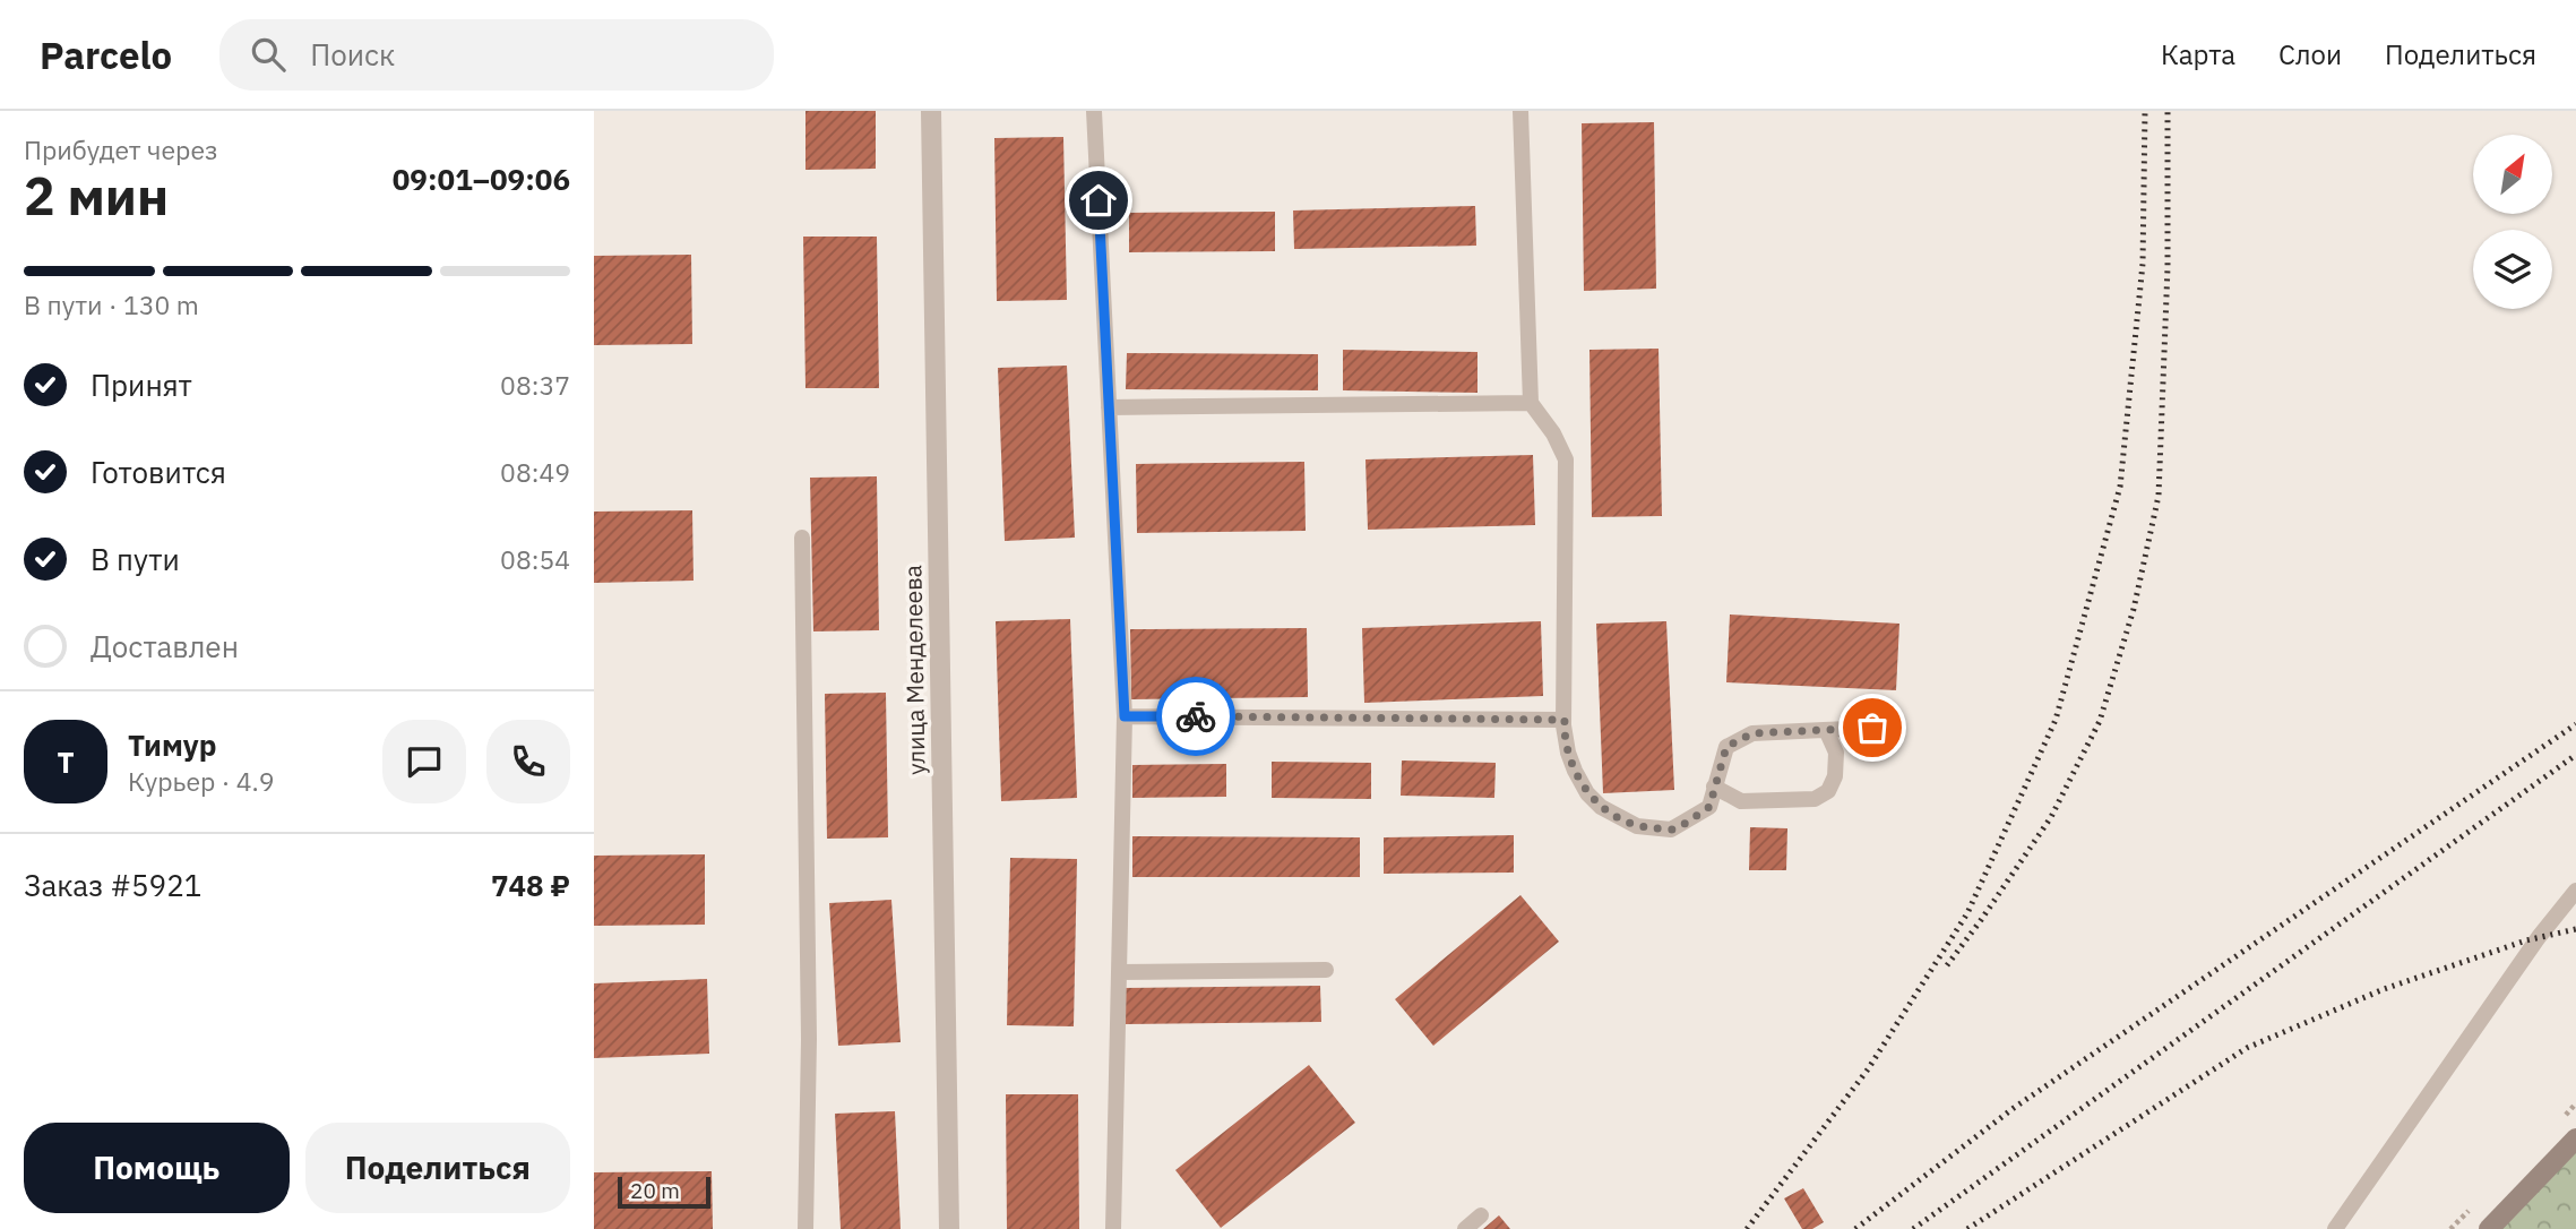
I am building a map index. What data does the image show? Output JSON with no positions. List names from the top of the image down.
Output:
{
  "streets": {
    "street": ["улица Менделеева"]
  },
  "scale_bar": "20 m",
  "north": "top right",
  "page": {
    "header": "Parcelo",
    "search": "Поиск",
    "nav": ["Карта", "Слои", "Поделиться"],
    "heading": ["2 мин", "Прибудет через", "09:01–09:06"],
    "panel": [
      "Тимур",
      "Курьер · 4.9",
      "Заказ #5921",
      "748 ₽"
    ],
    "bar": "В пути · 130 m",
    "list": [
      ["Принят", "08:37"],
      ["Готовится", "08:49"],
      ["В пути", "08:54"],
      "Доставлен"
    ],
    "round": "Т",
    "buttons": ["Помощь", "Поделиться"],
    "scale": "20 m"
  }
}
